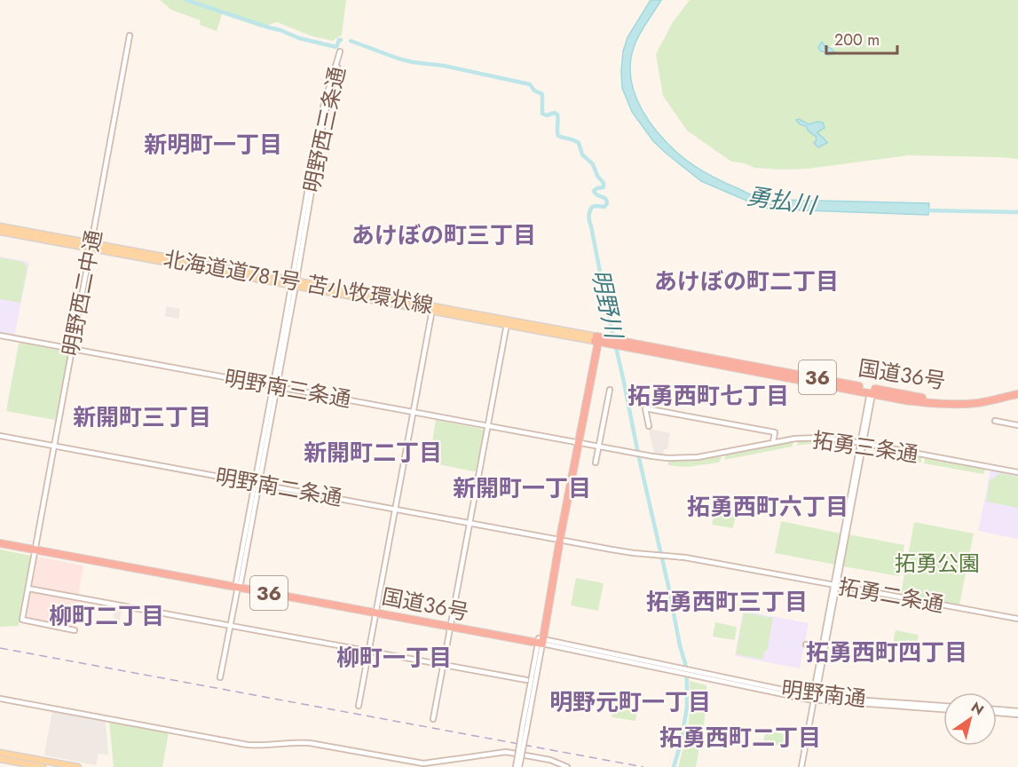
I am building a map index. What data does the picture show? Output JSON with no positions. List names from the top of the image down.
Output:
{
  "streets": {
    "highway": ["国道36号", "36"],
    "main road": ["北海道道781号 苫小牧環状線"],
    "street": [
      "明野西三条通",
      "明野西二中通",
      "明野南三条通",
      "拓勇三条通",
      "明野南二条通",
      "拓勇二条通",
      "明野南通"
    ]
  },
  "crossings": [
    ["明野西三条通", "北海道道781号 苫小牧環状線"],
    ["明野西三条通", "国道36号"],
    ["明野西三条通", "明野南三条通"],
    ["明野西三条通", "明野南二条通"],
    ["北海道道781号 苫小牧環状線", "明野西二中通"],
    ["北海道道781号 苫小牧環状線", "国道36号"],
    ["明野西二中通", "国道36号"],
    ["明野西二中通", "明野南三条通"],
    ["明野西二中通", "明野南二条通"],
    ["国道36号", "明野南通"],
    ["明野南二条通", "拓勇二条通"]
  ],
  "districts": [
    "新明町一丁目",
    "あけぼの町三丁目",
    "あけぼの町二丁目",
    "拓勇西町七丁目",
    "新開町三丁目",
    "新開町二丁目",
    "新開町一丁目",
    "拓勇西町六丁目",
    "拓勇西町三丁目",
    "柳町二丁目",
    "拓勇西町四丁目",
    "柳町一丁目",
    "明野元町一丁目",
    "拓勇西町二丁目"
  ],
  "water": ["勇払川", "明野川"],
  "parks": ["拓勇公園"],
  "scale_bar": "200 m",
  "north": "top right"
}
